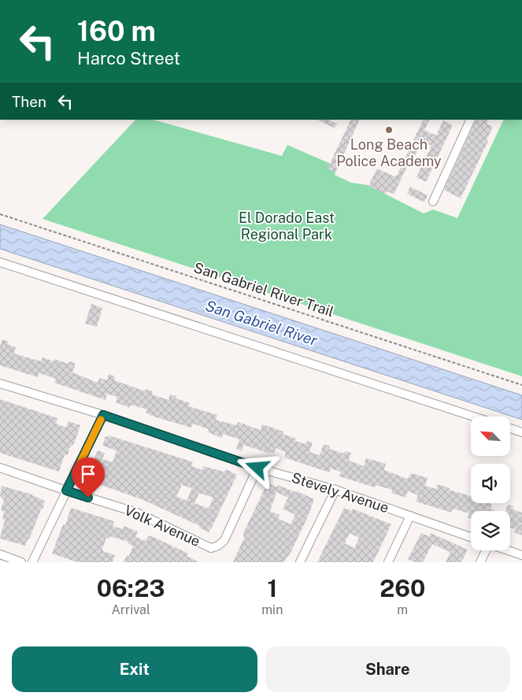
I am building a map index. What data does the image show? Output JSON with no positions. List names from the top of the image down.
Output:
{
  "streets": {
    "street": ["Stevely Avenue", "Volk Avenue"],
    "path": ["San Gabriel River Trail"]
  },
  "crossings": [
    ["Stevely Avenue", "Volk Avenue"]
  ],
  "water": ["San Gabriel River"],
  "parks": ["El Dorado East Regional Park"],
  "places": ["Long Beach Police Academy"],
  "north": "top left",
  "page": {
    "turn": ["160 m", "Harco Street"],
    "then": "Then",
    "eta": [
      "06:23",
      "Arrival",
      "1",
      "min",
      "260",
      "m"
    ],
    "buttons": ["Exit", "Share"]
  }
}
